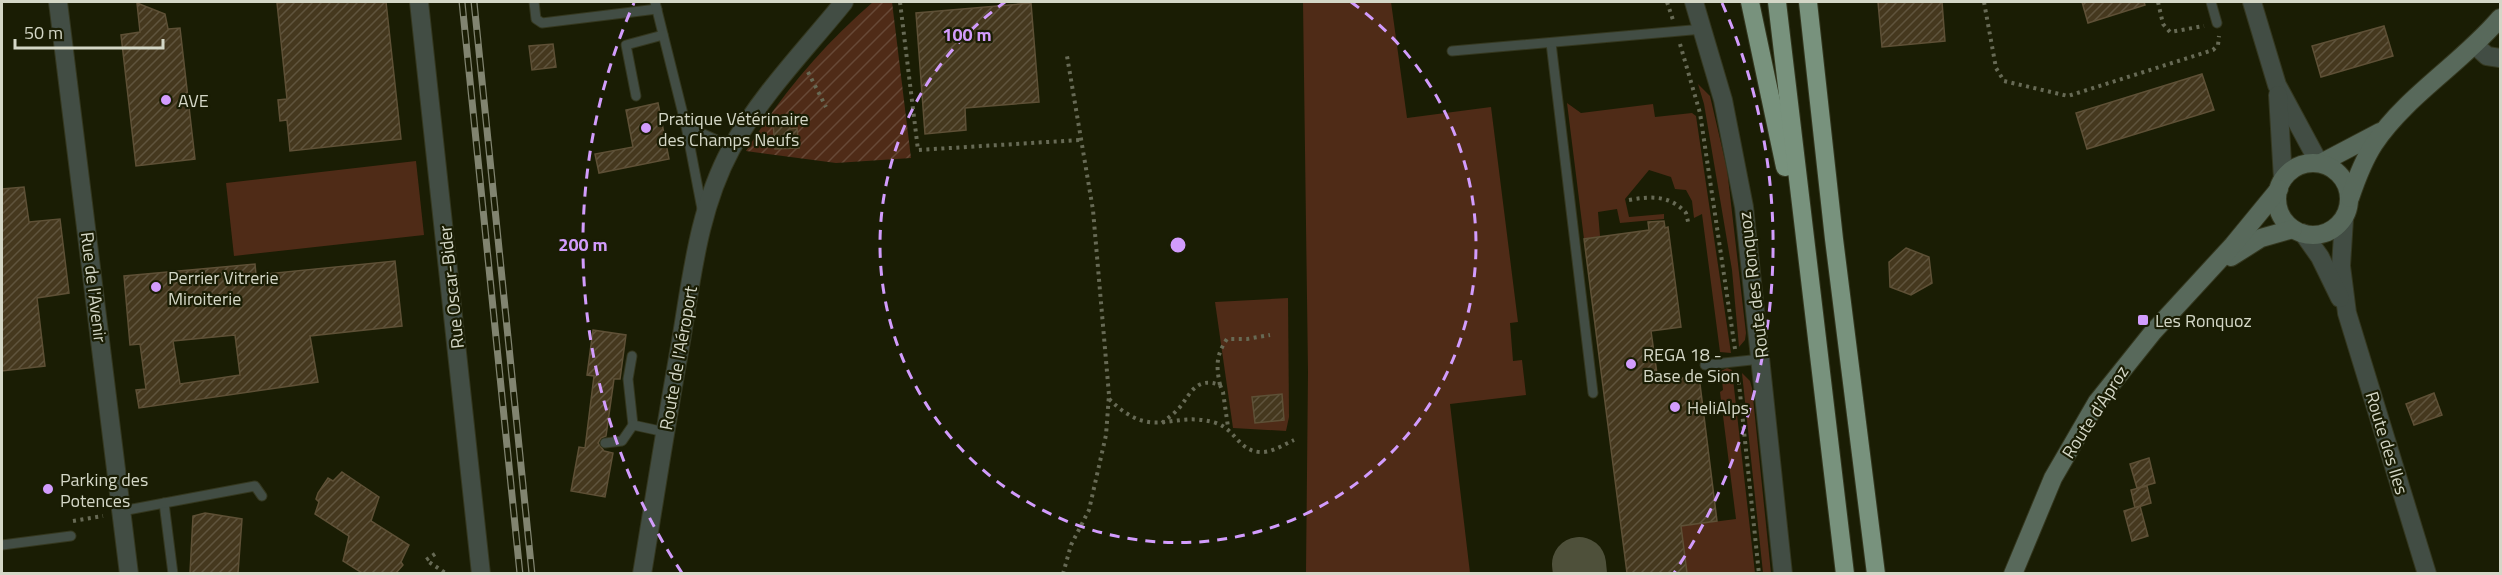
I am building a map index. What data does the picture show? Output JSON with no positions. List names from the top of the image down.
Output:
{
  "streets": {
    "street": [
      "Route des Ronquoz",
      "Rue de l'Avenir",
      "Rue Oscar-Bider",
      "Route de l'Aéroport",
      "Route d'Aproz",
      "Route des Iles"
    ]
  },
  "crossings": [
    ["Route d'Aproz", "Route des Iles"]
  ],
  "places": {
    "other": [
      "AVE",
      "Pratique Vétérinaire des Champs Neufs",
      "Perrier Vitrerie Miroiterie",
      "REGA 18 - Base de Sion",
      "HeliAlps",
      "Parking des Potences"
    ],
    "transit": ["Les Ronquoz"]
  },
  "scale_bar": "50 m",
  "rings": ["100 m", "200 m"]
}
